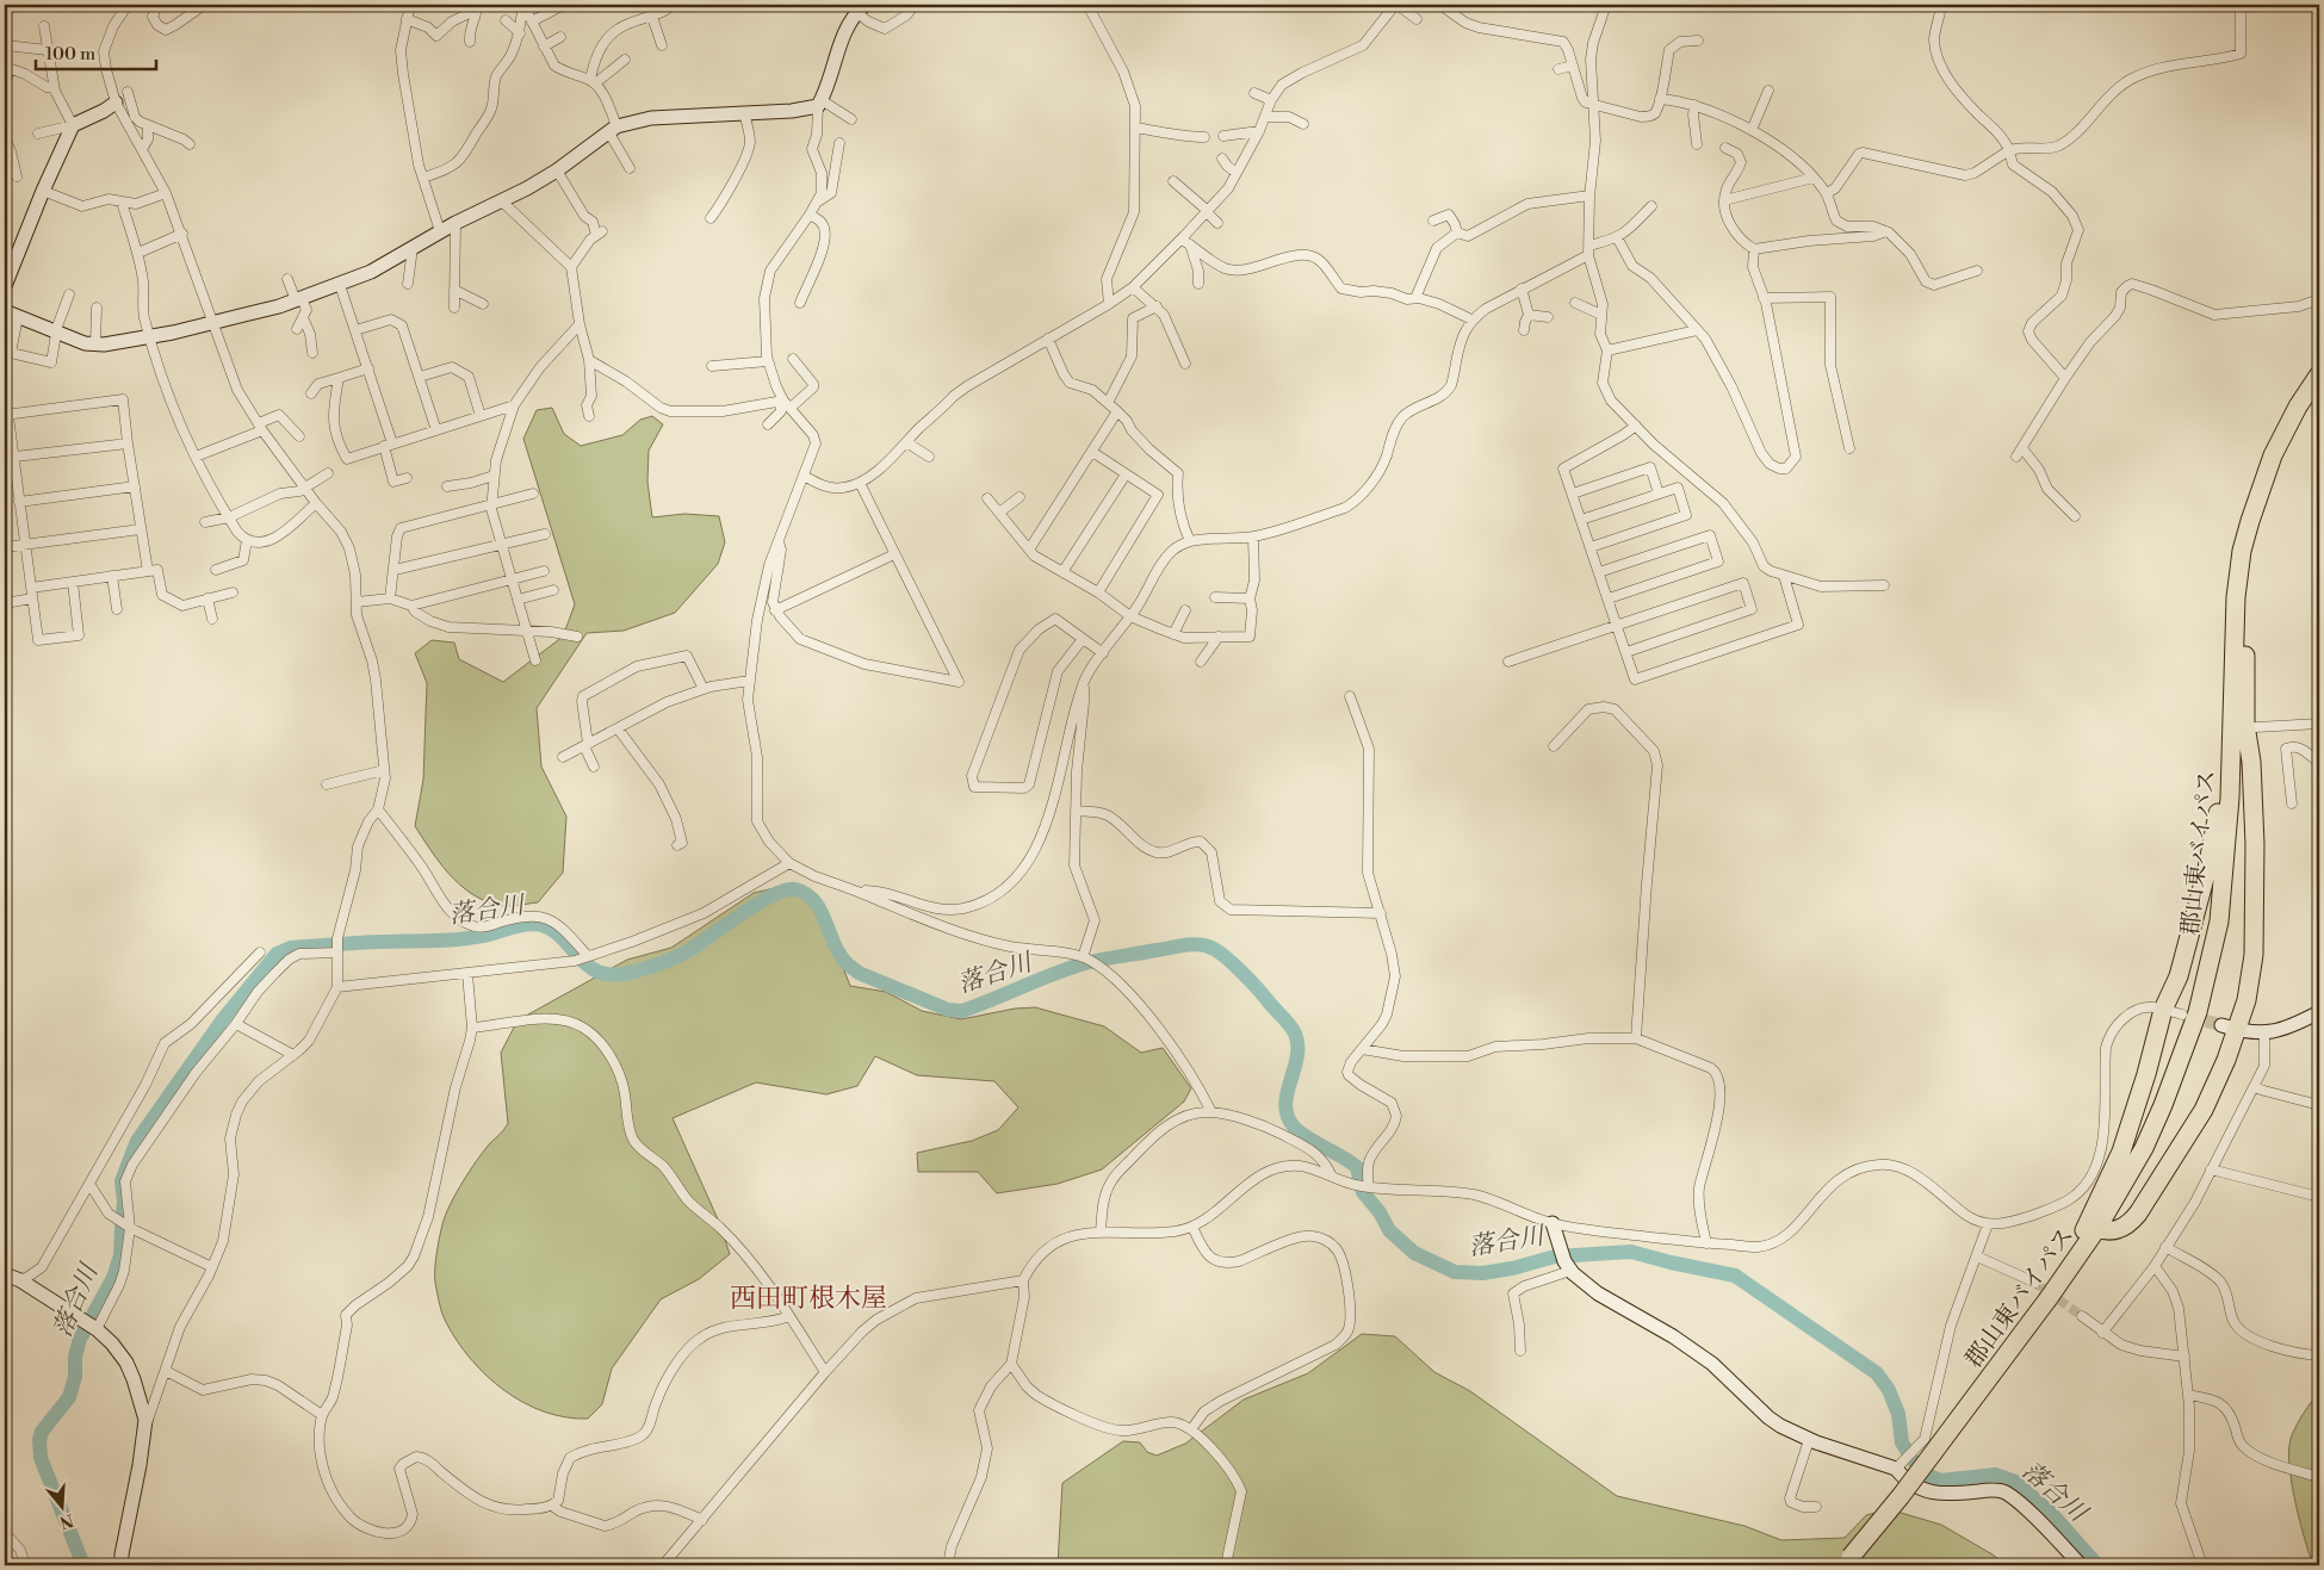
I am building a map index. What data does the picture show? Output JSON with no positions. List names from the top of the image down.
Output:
{
  "streets": {
    "highway": ["郡山東バイパス"]
  },
  "districts": ["西田町根木屋"],
  "water": ["落合川"],
  "scale_bar": "100 m",
  "north": "bottom"
}
